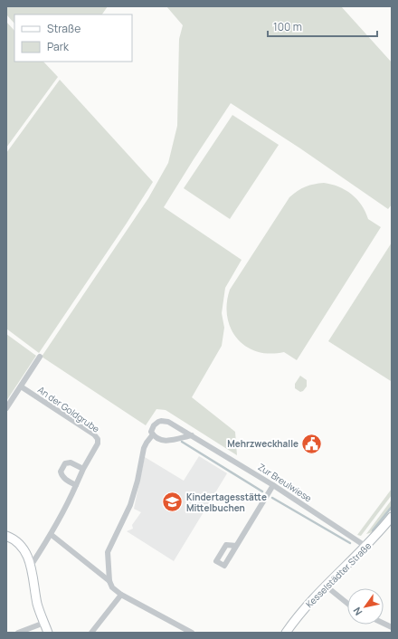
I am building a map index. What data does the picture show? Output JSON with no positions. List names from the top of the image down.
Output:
{
  "streets": {
    "main road": ["Kesselstädter Straße"],
    "street": ["An der Goldgrube", "Zur Breulwiese"]
  },
  "crossings": [
    ["Zur Breulwiese", "Kesselstädter Straße"]
  ],
  "places": {
    "public building": ["Mehrzweckhalle"],
    "school or university": ["Kindertagesstätte Mittelbuchen"]
  },
  "legend": ["Straße", "Park"],
  "scale_bar": "100 m",
  "north": "bottom left"
}
